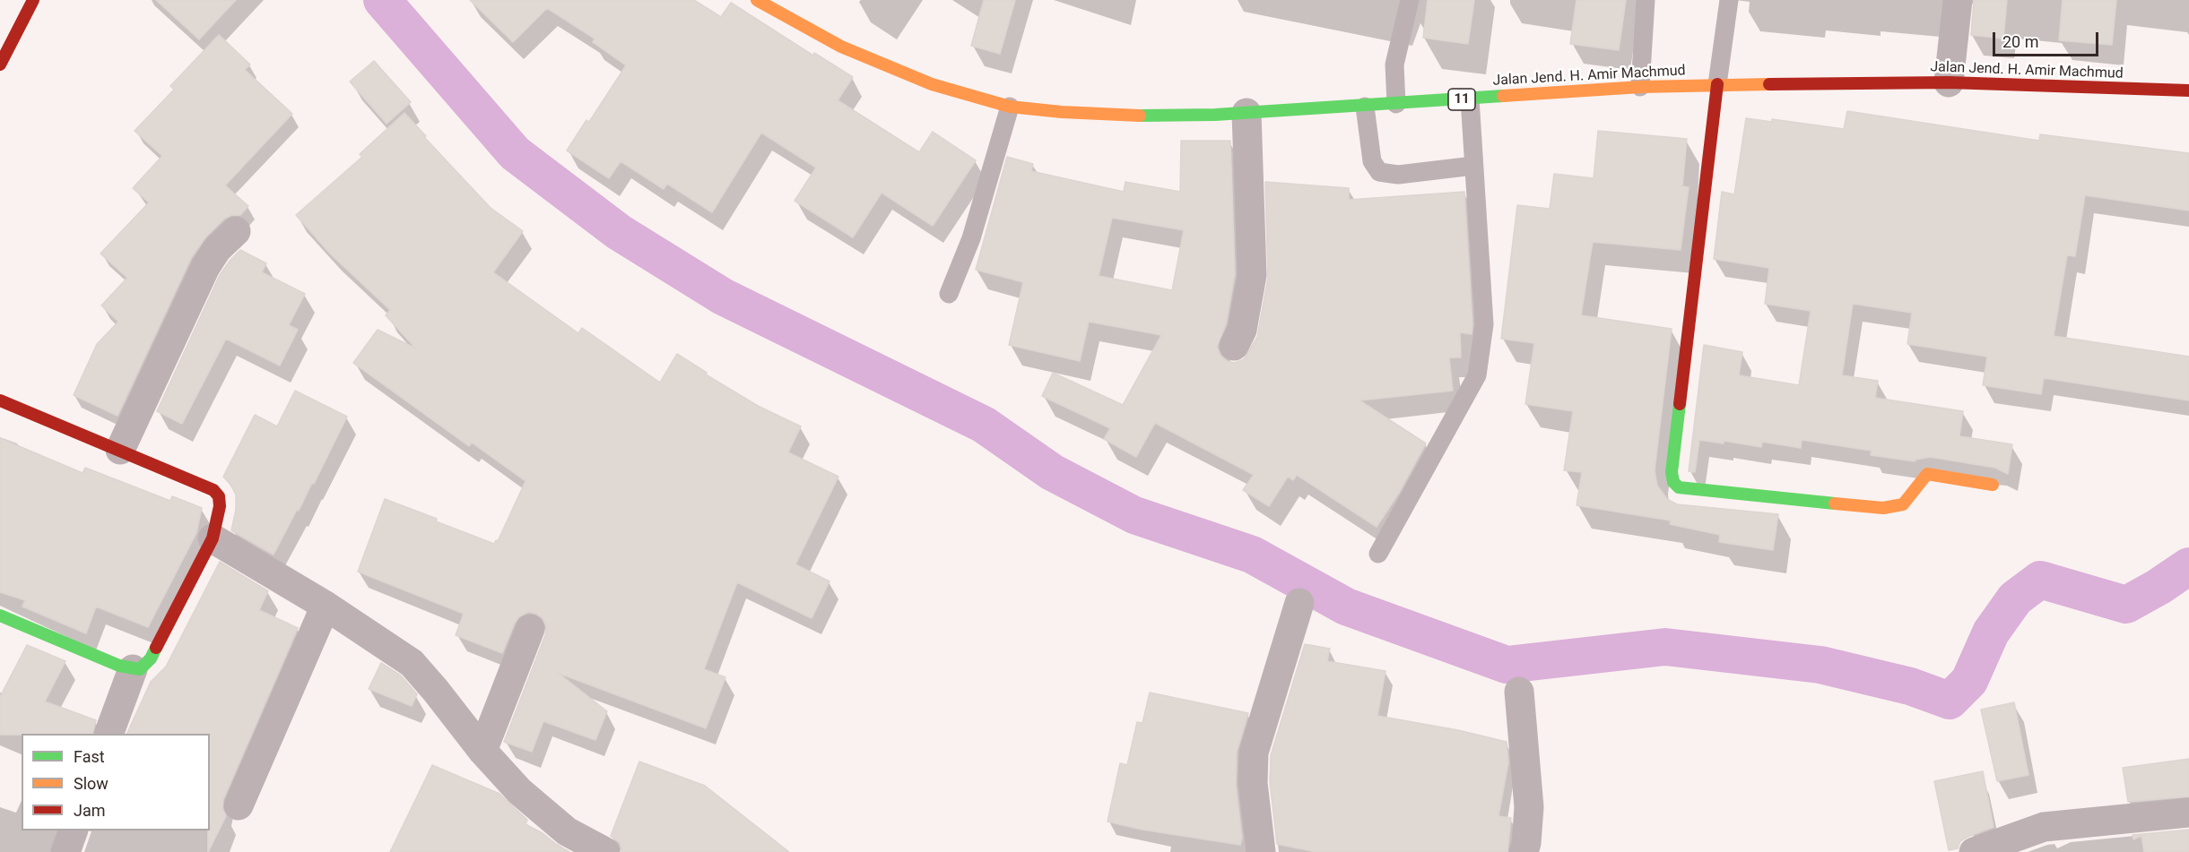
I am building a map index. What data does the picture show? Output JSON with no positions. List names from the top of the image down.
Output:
{
  "streets": {
    "main road": ["Jalan Jend. H. Amir Machmud", "11"]
  },
  "legend": ["Fast", "Slow", "Jam"],
  "scale_bar": "20 m"
}
